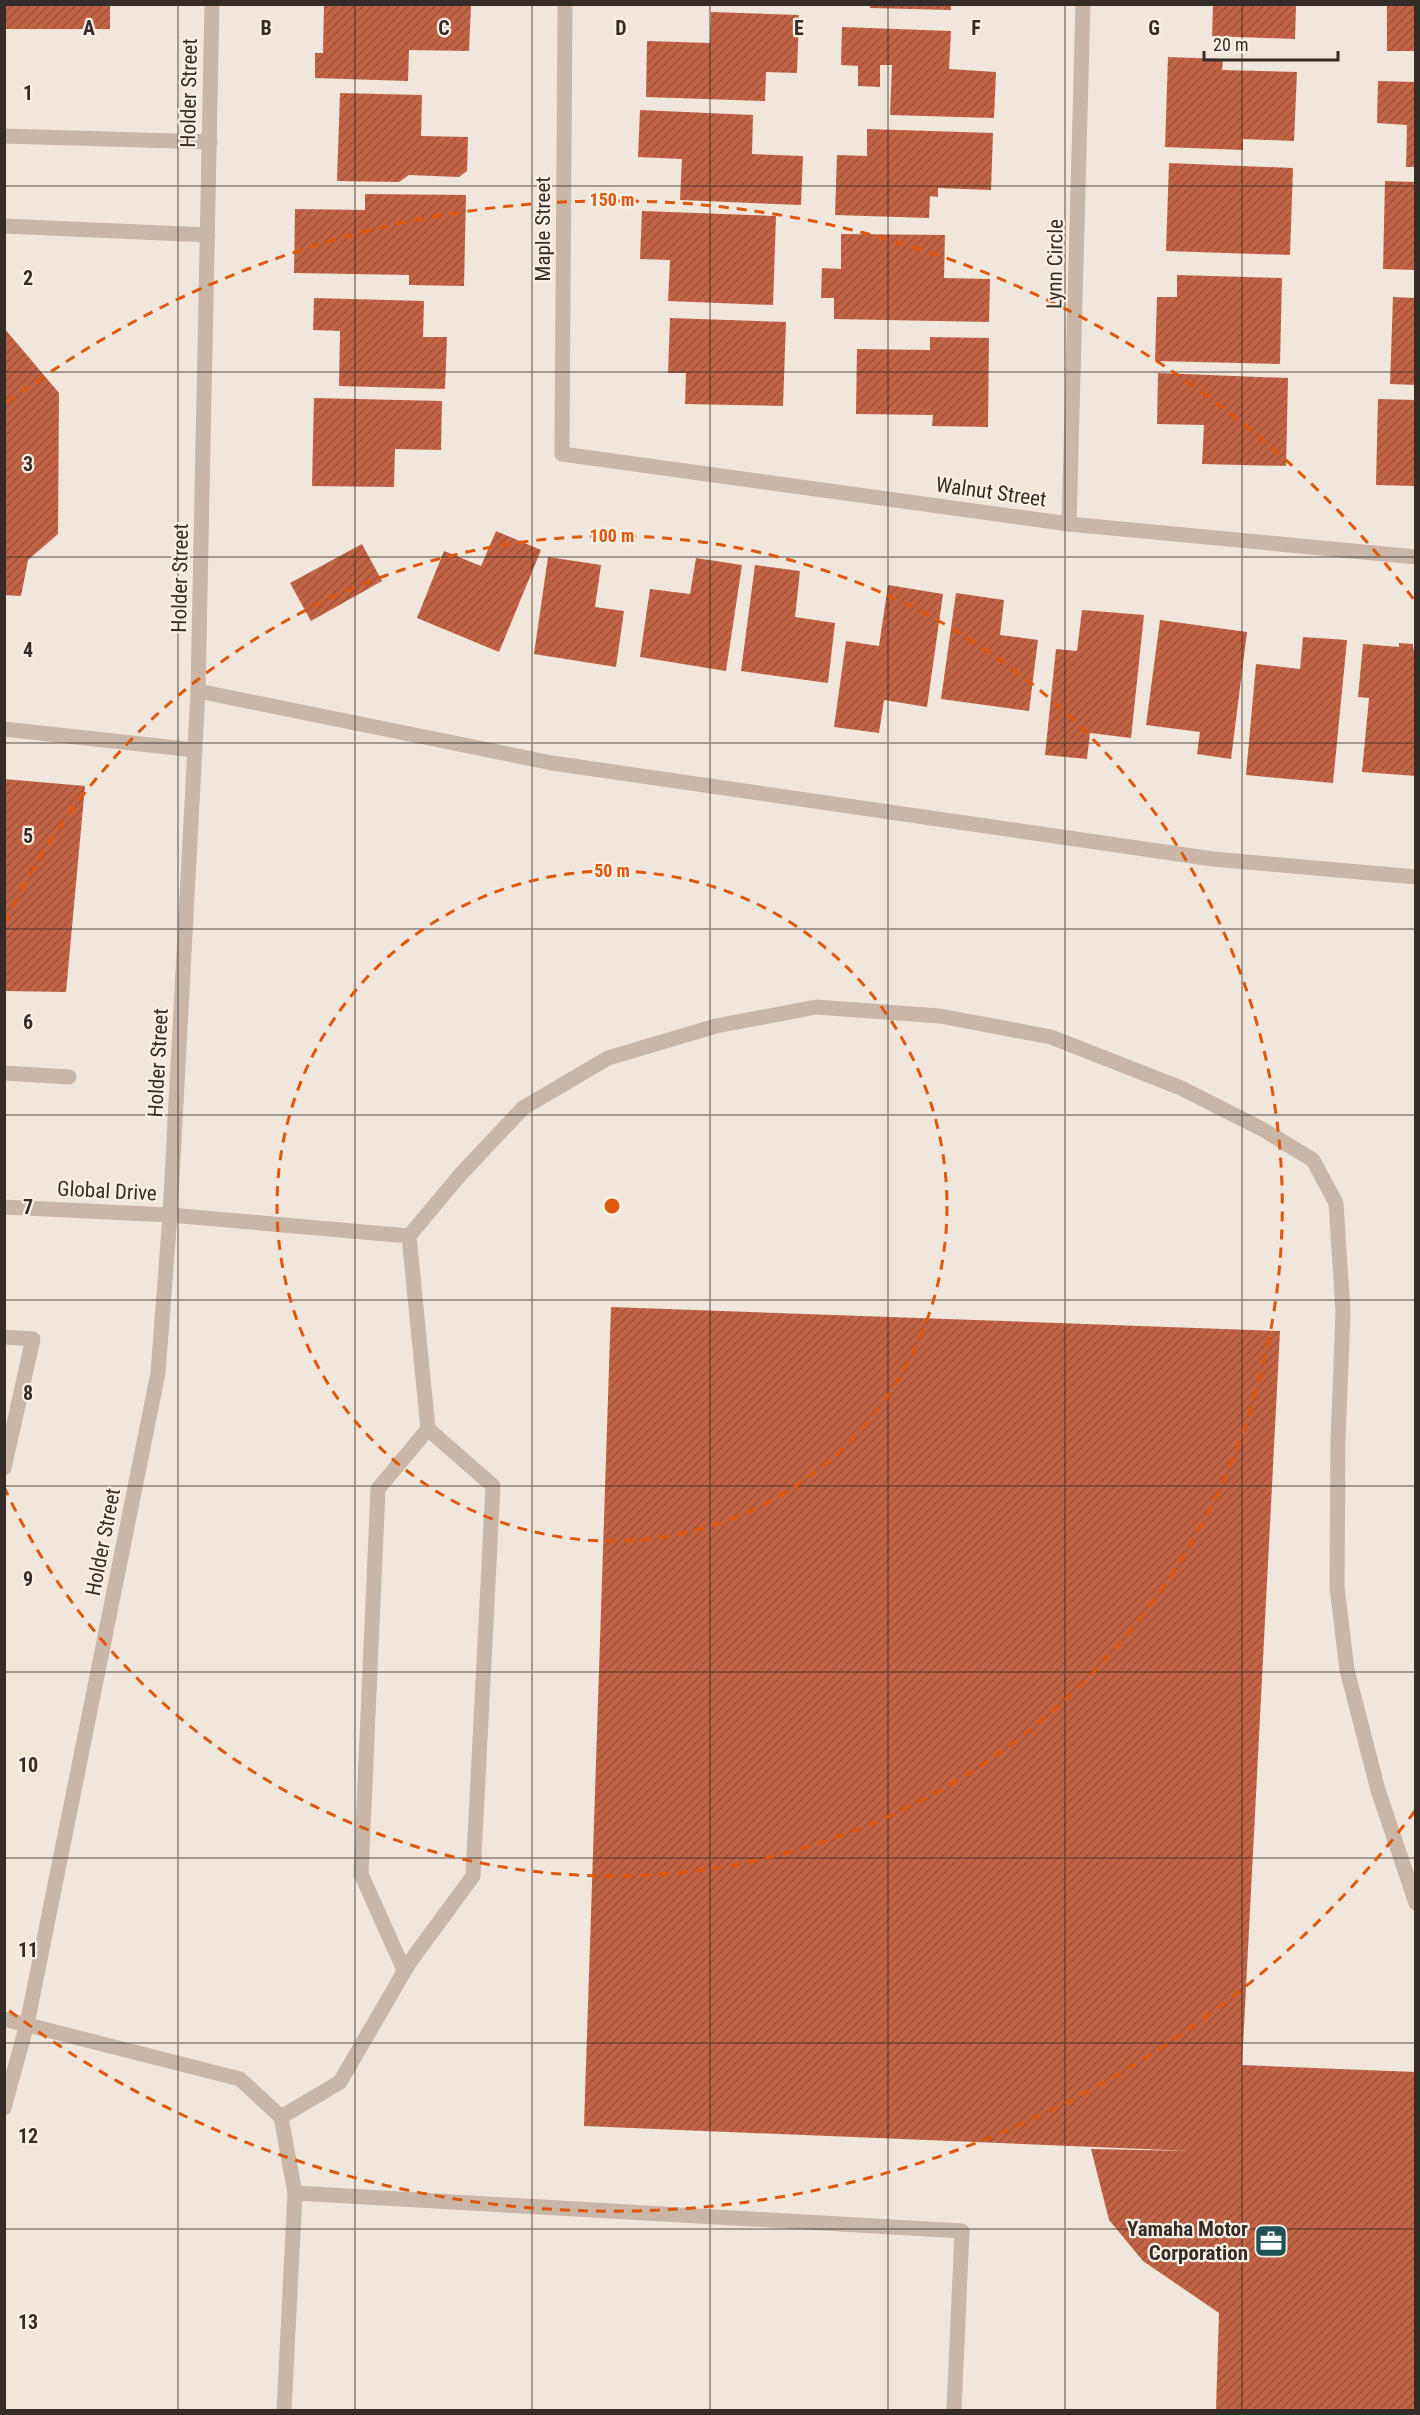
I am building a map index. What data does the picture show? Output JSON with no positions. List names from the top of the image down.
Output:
{
  "streets": {
    "street": [
      "Holder Street",
      "Maple Street",
      "Lynn Circle",
      "Walnut Street",
      "Global Drive"
    ]
  },
  "crossings": [
    ["Holder Street", "Global Drive"],
    ["Maple Street", "Walnut Street"],
    ["Lynn Circle", "Walnut Street"]
  ],
  "places": {
    "office": ["Yamaha Motor Corporation"]
  },
  "scale_bar": "20 m",
  "grid": {
    "columns": [
      "A",
      "B",
      "C",
      "D",
      "E",
      "F",
      "G"
    ],
    "rows": [
      "1",
      "2",
      "3",
      "4",
      "5",
      "6",
      "7",
      "8",
      "9",
      "10",
      "11",
      "12",
      "13"
    ]
  },
  "rings": ["150 m", "100 m", "50 m"]
}
